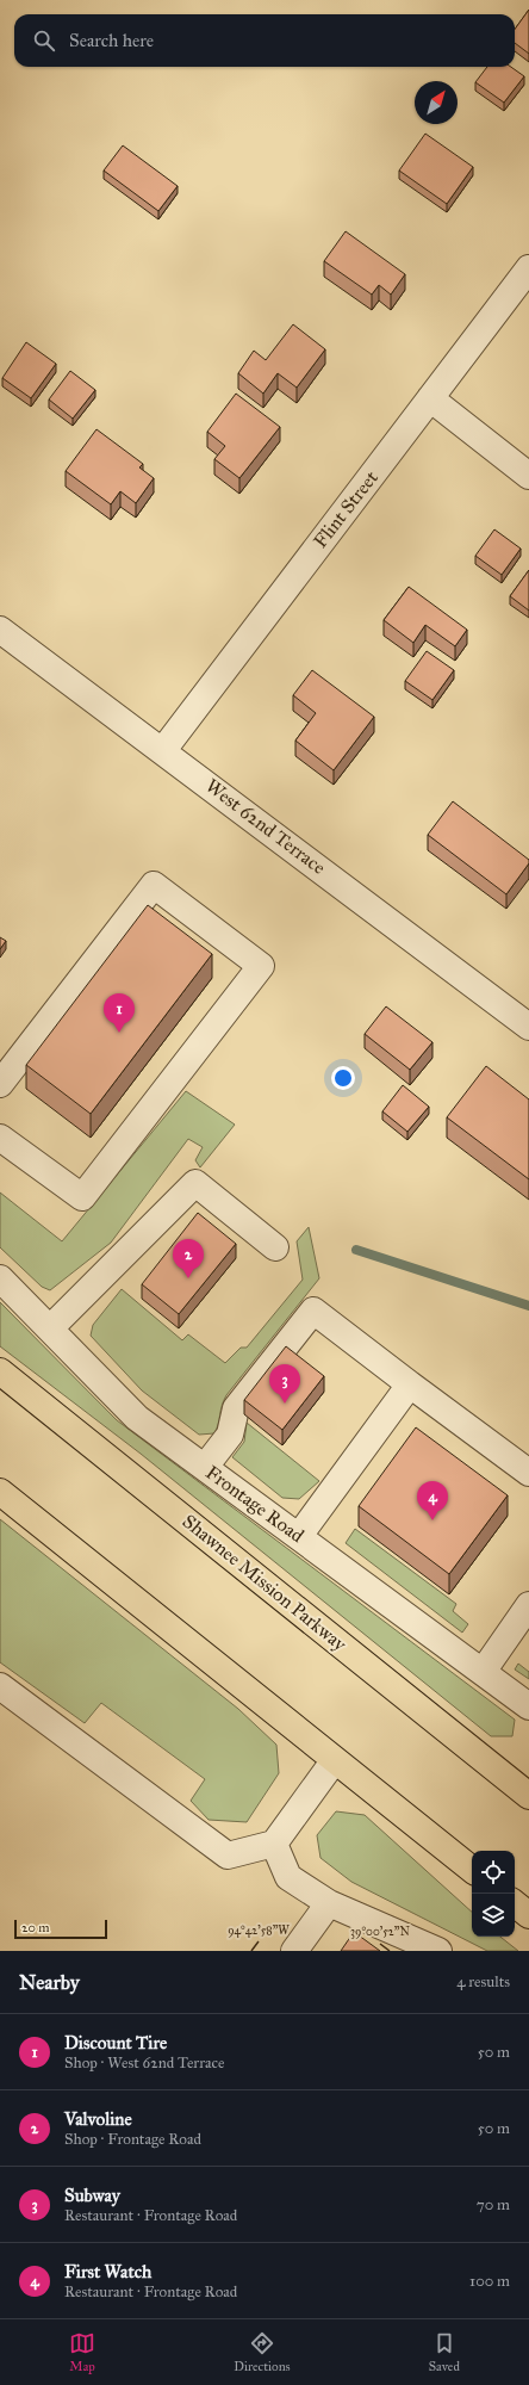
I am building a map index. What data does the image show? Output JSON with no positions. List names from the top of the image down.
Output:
{
  "streets": {
    "highway": ["Shawnee Mission Parkway"],
    "street": ["Flint Street", "West 62nd Terrace", "Frontage Road"]
  },
  "crossings": [
    ["Flint Street", "West 62nd Terrace"]
  ],
  "scale_bar": "20 m",
  "north": "top right",
  "page": {
    "search": "Search here",
    "pins": [
      "1",
      "2",
      "3",
      "4"
    ],
    "scale": "20 m",
    "heading": ["Nearby", "4 results"],
    "list": [
      {
        "mark": "1",
        "name": "Discount Tire",
        "note": "Shop · West 62nd Terrace",
        "value": "50 m"
      },
      {
        "mark": "2",
        "name": "Valvoline",
        "note": "Shop · Frontage Road",
        "value": "50 m"
      },
      {
        "mark": "3",
        "name": "Subway",
        "note": "Restaurant · Frontage Road",
        "value": "70 m"
      },
      {
        "mark": "4",
        "name": "First Watch",
        "note": "Restaurant · Frontage Road",
        "value": "100 m"
      }
    ],
    "nav": ["Map", "Directions", "Saved"]
  },
  "coordinates": ["94°42'58\"W", "39°00'52\"N"]
}
